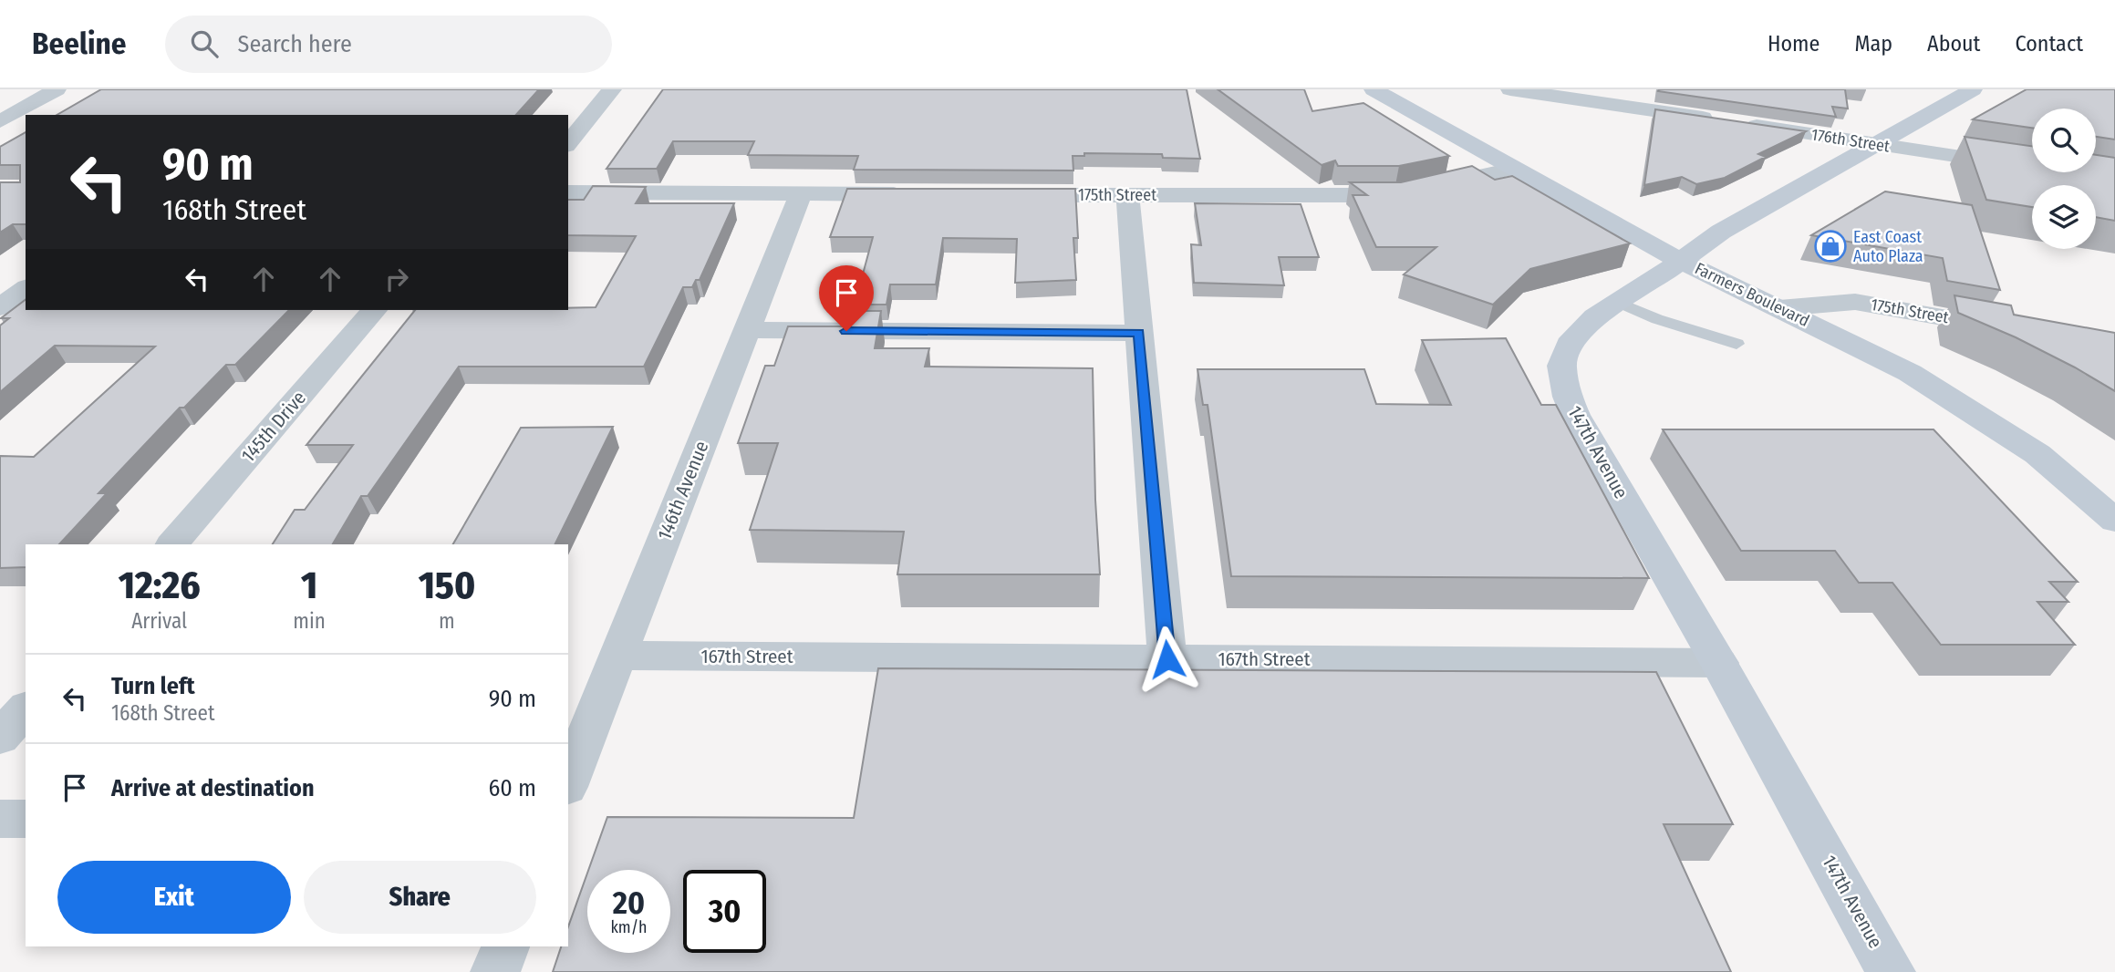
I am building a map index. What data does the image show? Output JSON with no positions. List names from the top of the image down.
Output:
{
  "streets": {
    "street": [
      "176th Street",
      "175th Street",
      "Farmers Boulevard",
      "145th Drive",
      "147th Avenue",
      "146th Avenue",
      "167th Street"
    ]
  },
  "crossings": [
    ["176th Street", "147th Avenue"],
    ["175th Street", "Farmers Boulevard"],
    ["Farmers Boulevard", "147th Avenue"],
    ["147th Avenue", "167th Street"],
    ["146th Avenue", "167th Street"]
  ],
  "places": {
    "shop": ["East Coast Auto Plaza"]
  },
  "page": {
    "header": "Beeline",
    "search": "Search here",
    "nav": [
      "Home",
      "Map",
      "About",
      "Contact"
    ],
    "turn": ["90 m", "168th Street"],
    "eta": [
      "12:26",
      "Arrival",
      "1",
      "min",
      "150",
      "m"
    ],
    "list": [
      {
        "name": "Turn left",
        "note": "168th Street",
        "value": "90 m"
      },
      {
        "name": "Arrive at destination",
        "value": "60 m"
      }
    ],
    "buttons": ["Exit", "Share"],
    "speed": "20 km/h",
    "limit": "30"
  }
}
